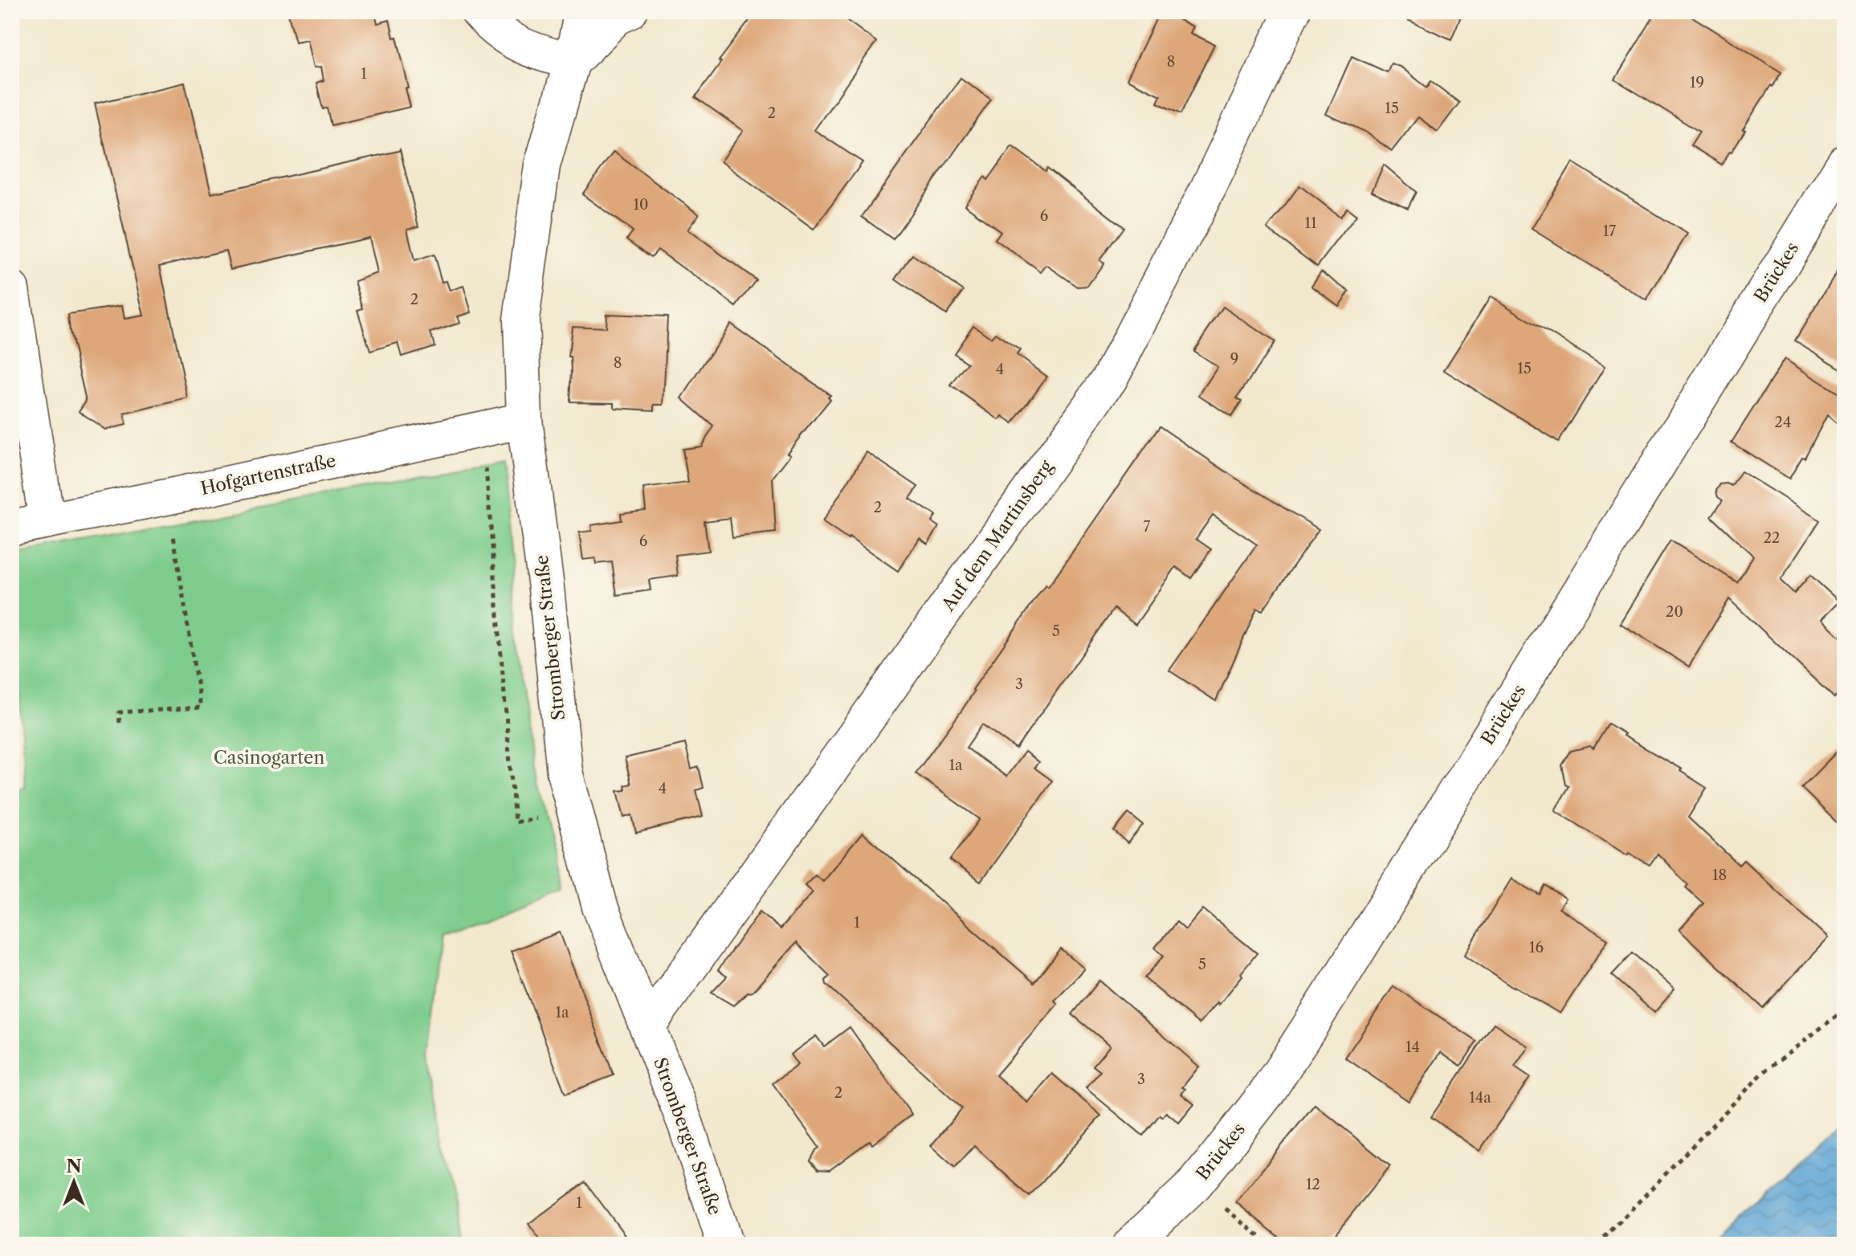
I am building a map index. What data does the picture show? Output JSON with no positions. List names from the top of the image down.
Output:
{
  "streets": {
    "street": [
      "Brückes",
      "Hofgartenstraße",
      "Auf dem Martinsberg",
      "Stromberger Straße"
    ]
  },
  "crossings": [
    ["Hofgartenstraße", "Stromberger Straße"],
    ["Auf dem Martinsberg", "Stromberger Straße"]
  ],
  "parks": ["Casinogarten"],
  "house_numbers": [
    "8",
    "1",
    "19",
    "15",
    "2",
    "10",
    "6",
    "11",
    "17",
    "2",
    "9",
    "8",
    "15",
    "4",
    "24",
    "2",
    "7",
    "22",
    "6",
    "20",
    "5",
    "3",
    "1a",
    "4",
    "18",
    "1",
    "16",
    "5",
    "1a",
    "14",
    "3",
    "2",
    "14a",
    "12",
    "1"
  ],
  "north": "top"
}
